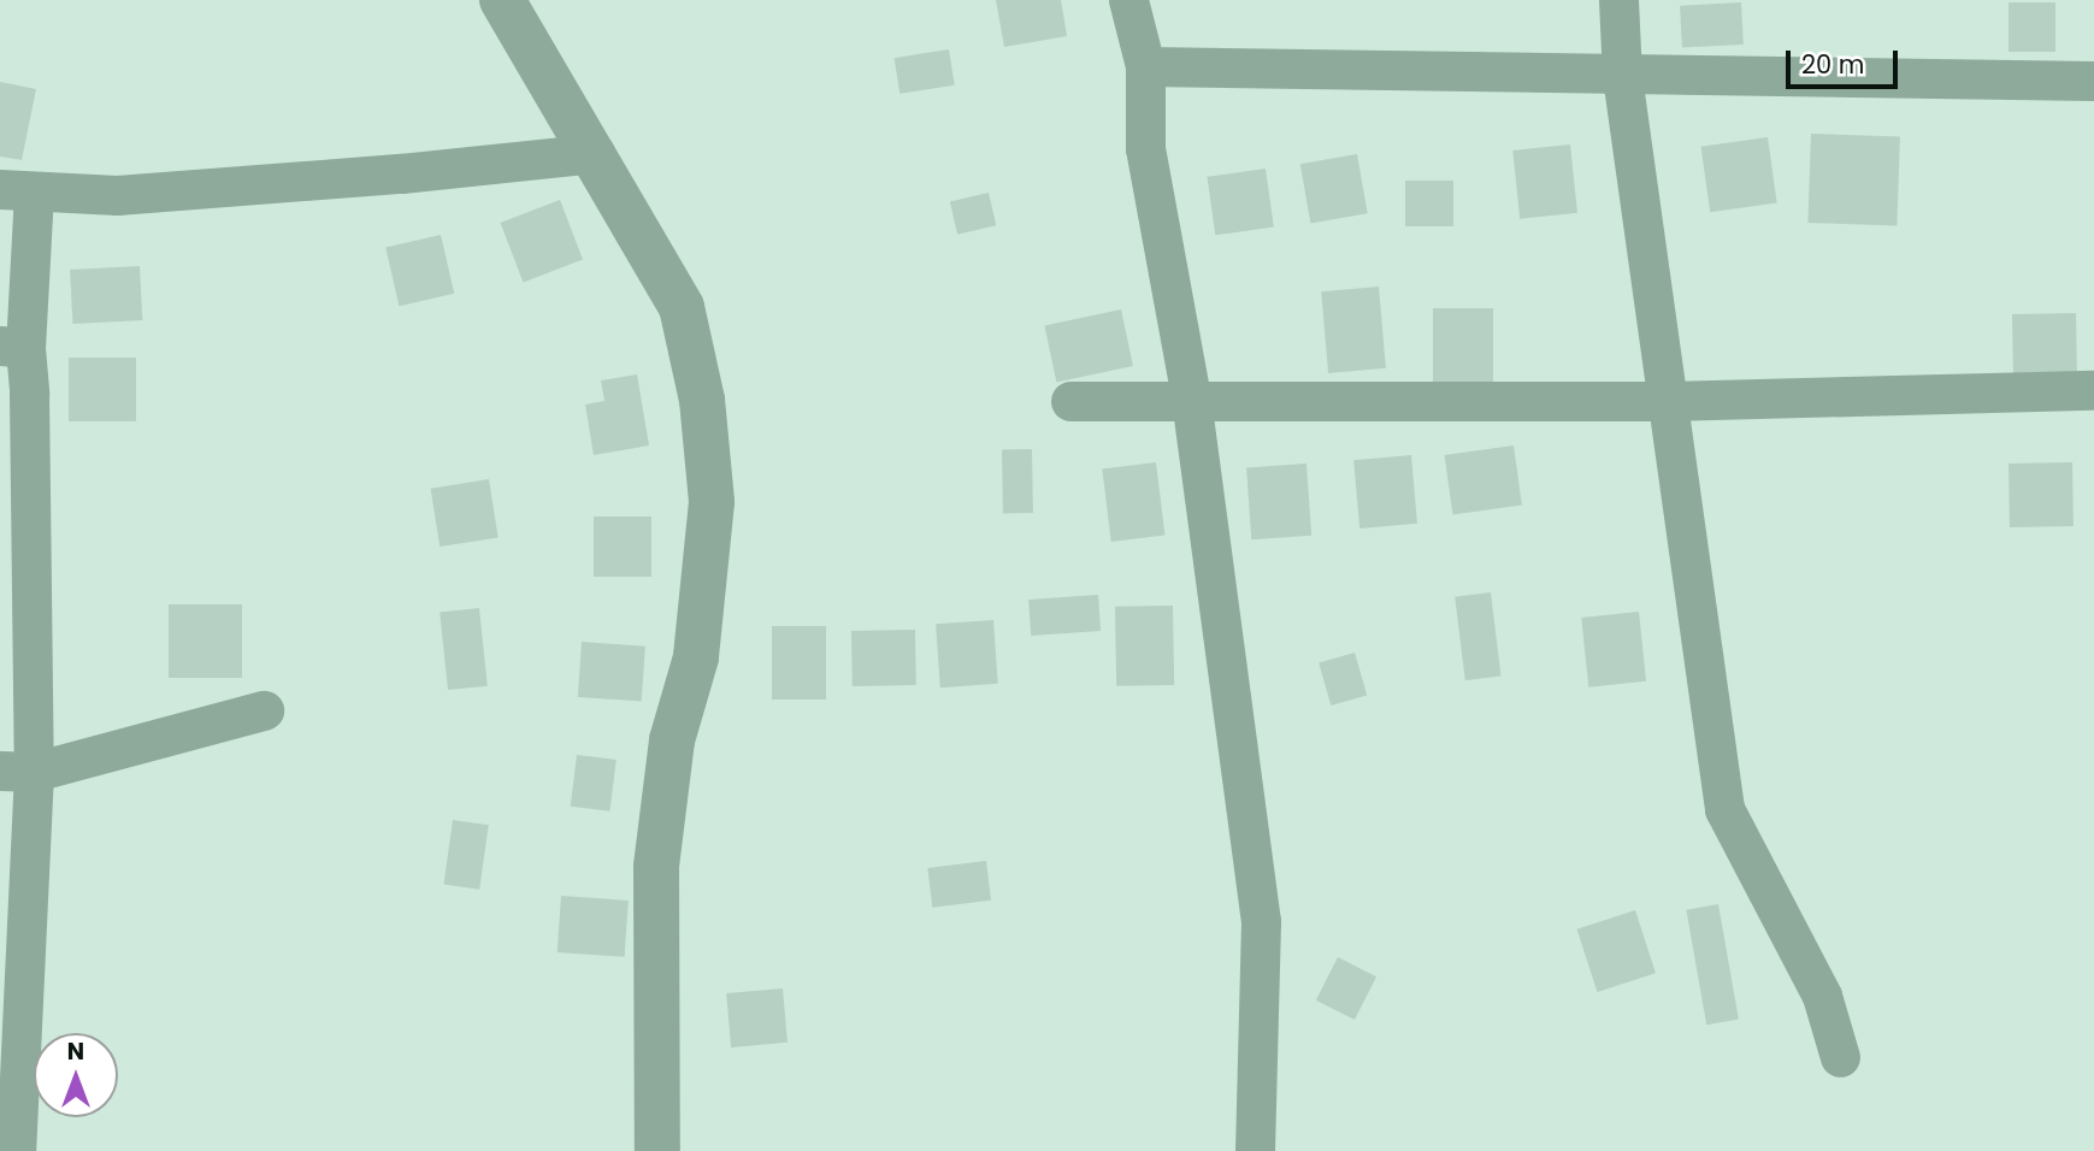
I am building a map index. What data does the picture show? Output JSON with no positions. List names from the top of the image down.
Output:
{
  "scale_bar": "20 m",
  "north": "top"
}
